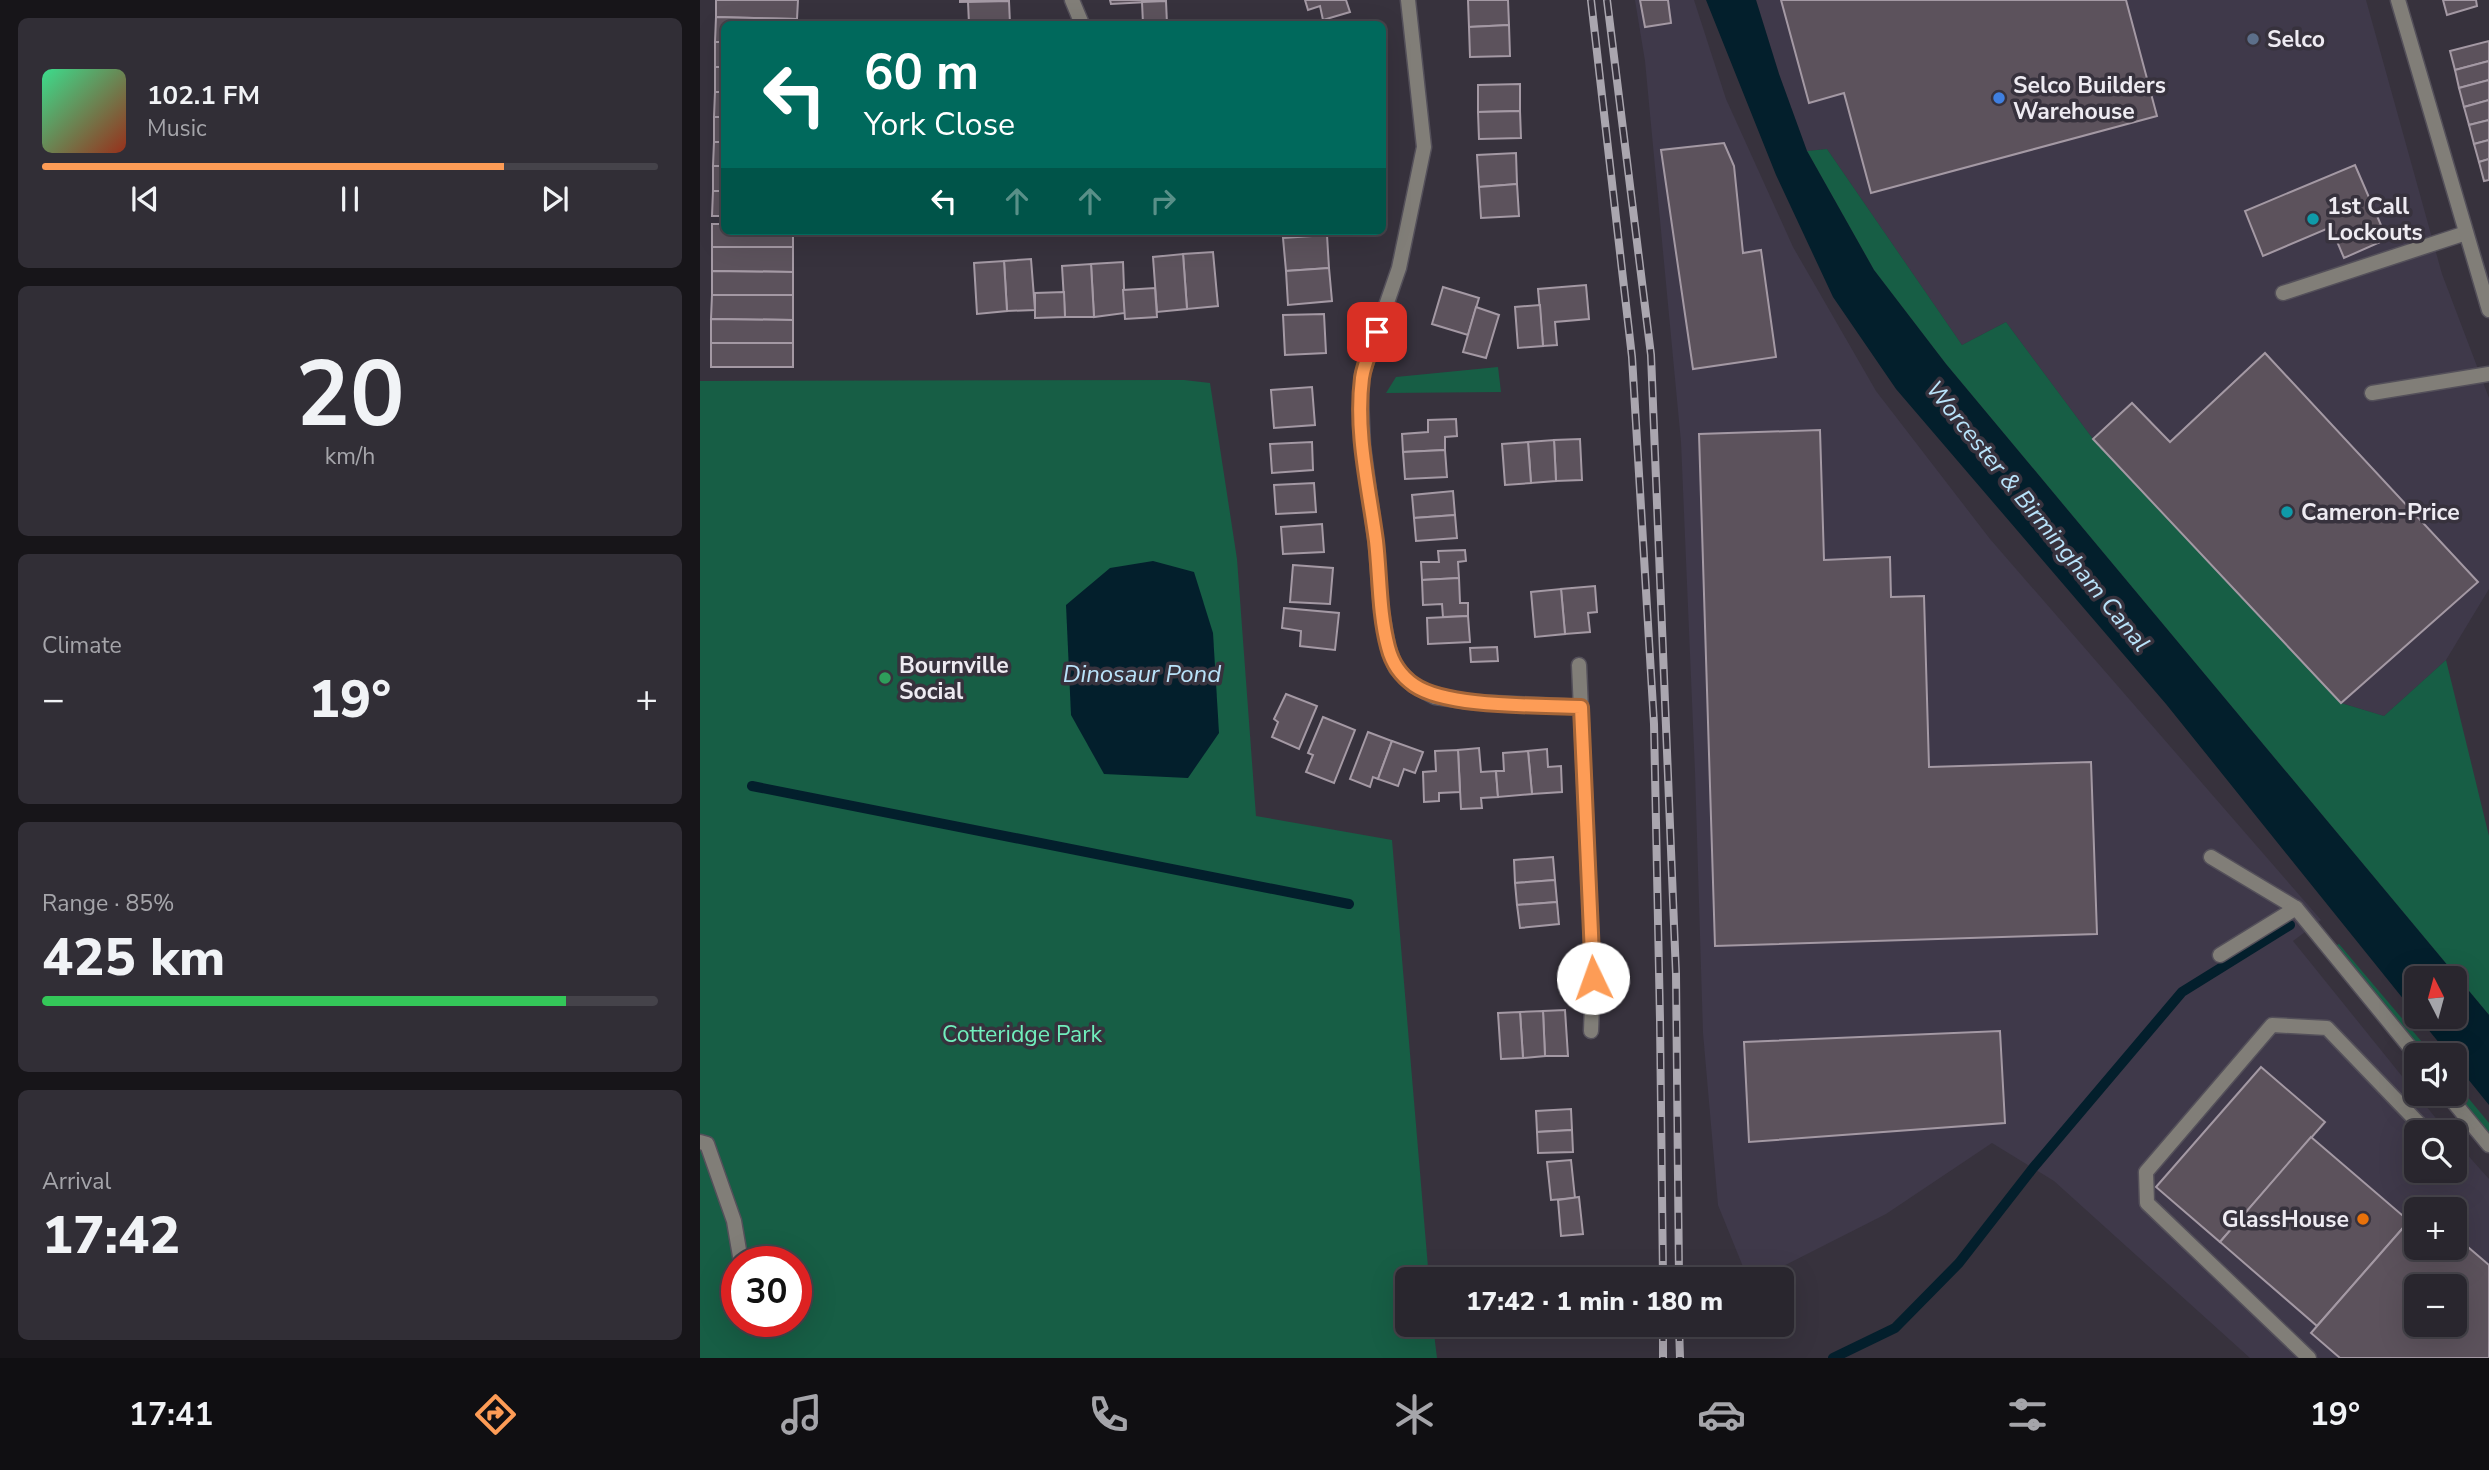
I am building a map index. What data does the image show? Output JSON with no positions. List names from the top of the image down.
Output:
{
  "water": ["Worcester & Birmingham Canal", "Dinosaur Pond"],
  "parks": ["Cotteridge Park"],
  "places": [
    "Selco",
    "Selco Builders Warehouse",
    "1st Call Lockouts",
    "Cameron-Price",
    "Bournville Social",
    "GlassHouse"
  ],
  "north": "top",
  "page": {
    "turn": ["60 m", "York Close"],
    "song": ["102.1 FM", "Music"],
    "tile": [
      ["20", "km/h"],
      "Climate",
      ["Range · 85%", "425 km"],
      ["Arrival", "17:42"]
    ],
    "heat": ["−", "19°", "+"],
    "map_buttons": ["+", "−"],
    "limit": "30",
    "trip": "17:42 · 1 min · 180 m",
    "tabs": ["17:41", "19°"]
  }
}
